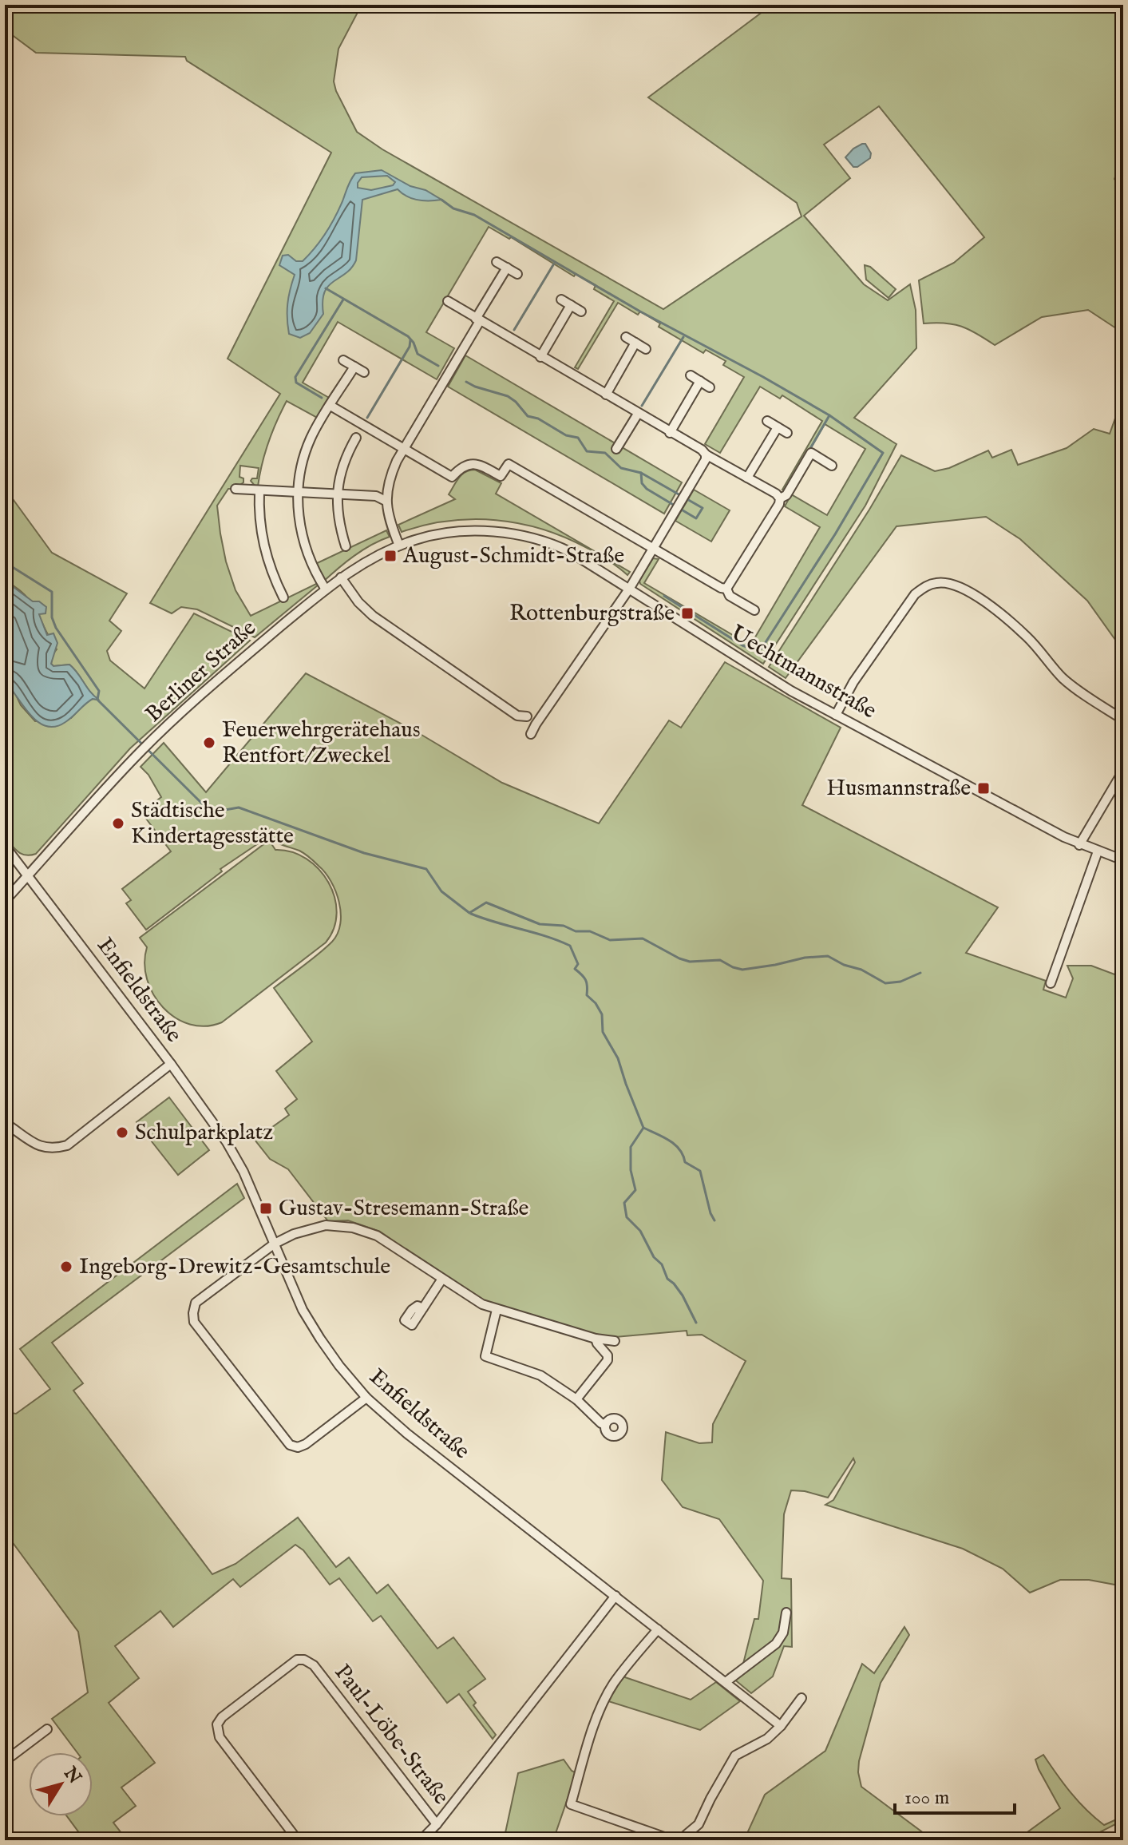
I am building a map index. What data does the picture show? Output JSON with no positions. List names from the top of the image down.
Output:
{
  "streets": {
    "street": [
      "Berliner Straße",
      "Uechtmannstraße",
      "Enfieldstraße",
      "Paul-Löbe-Straße"
    ]
  },
  "crossings": [
    ["Berliner Straße", "Uechtmannstraße"],
    ["Berliner Straße", "Enfieldstraße"]
  ],
  "places": {
    "transit": [
      "August-Schmidt-Straße",
      "Rottenburgstraße",
      "Husmannstraße",
      "Gustav-Stresemann-Straße"
    ],
    "other": [
      "Feuerwehrgerätehaus Rentfort/Zweckel",
      "Städtische Kindertagesstätte",
      "Schulparkplatz",
      "Ingeborg-Drewitz-Gesamtschule"
    ]
  },
  "scale_bar": "100 m",
  "north": "top right"
}
